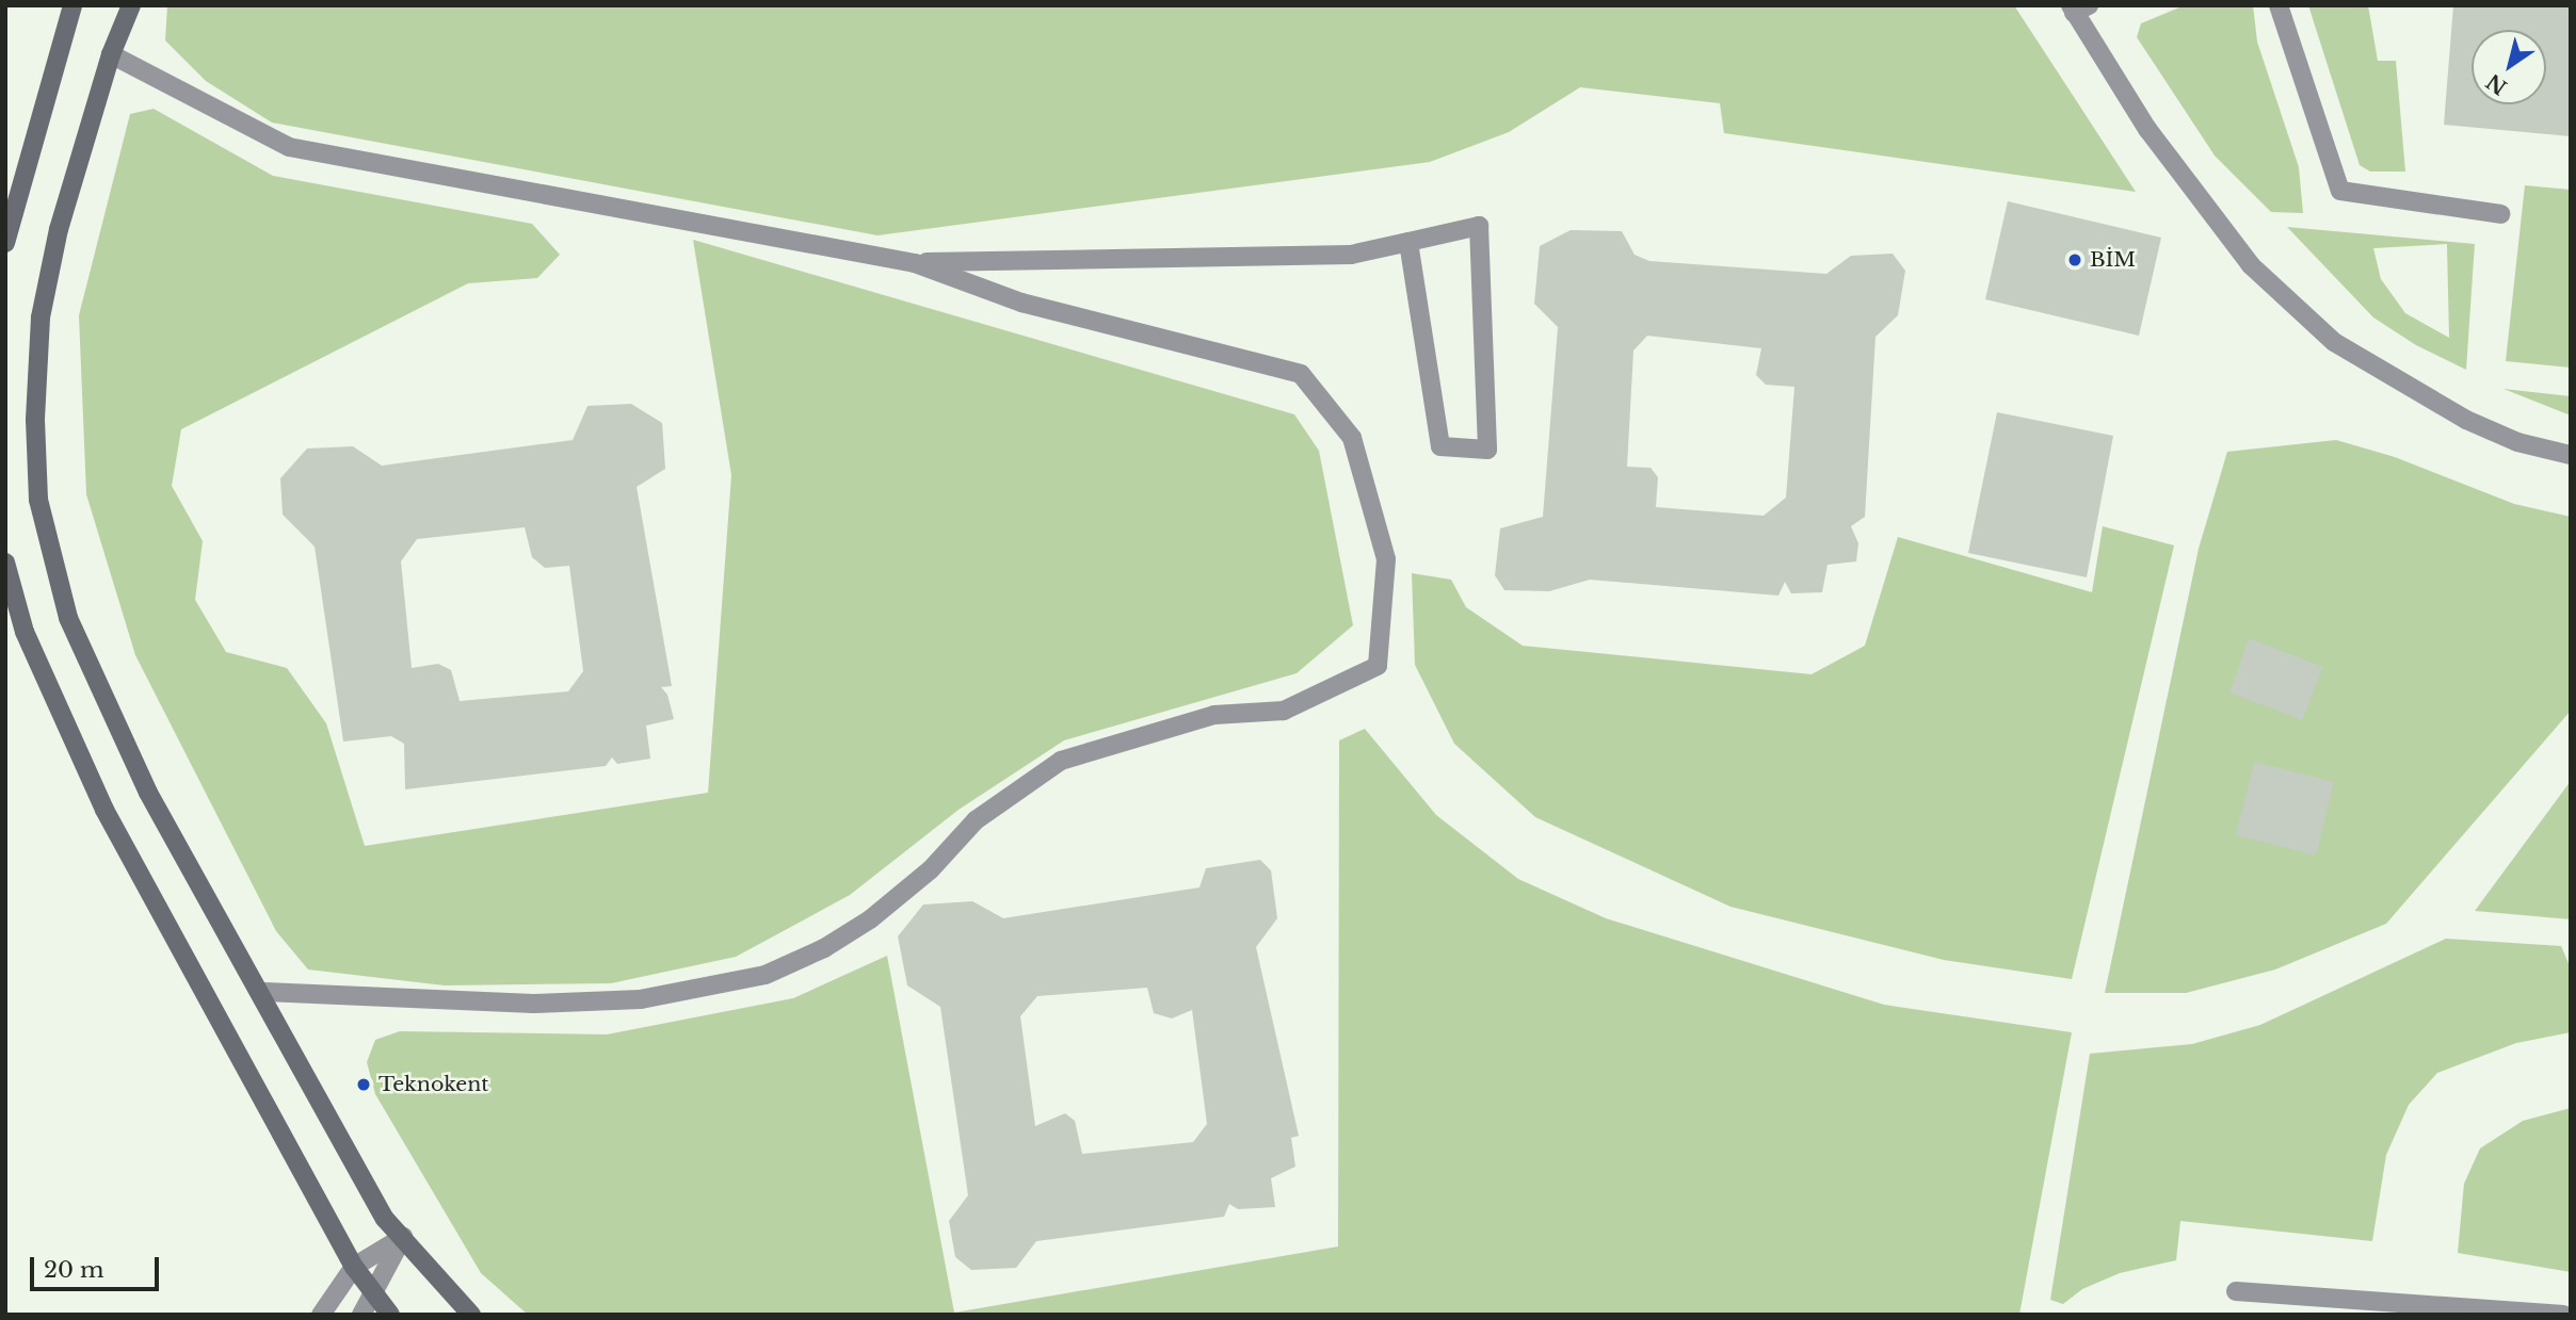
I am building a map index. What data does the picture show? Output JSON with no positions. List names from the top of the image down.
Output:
{
  "places": ["BİM", "Teknokent"],
  "scale_bar": "20 m",
  "north": "bottom left"
}
